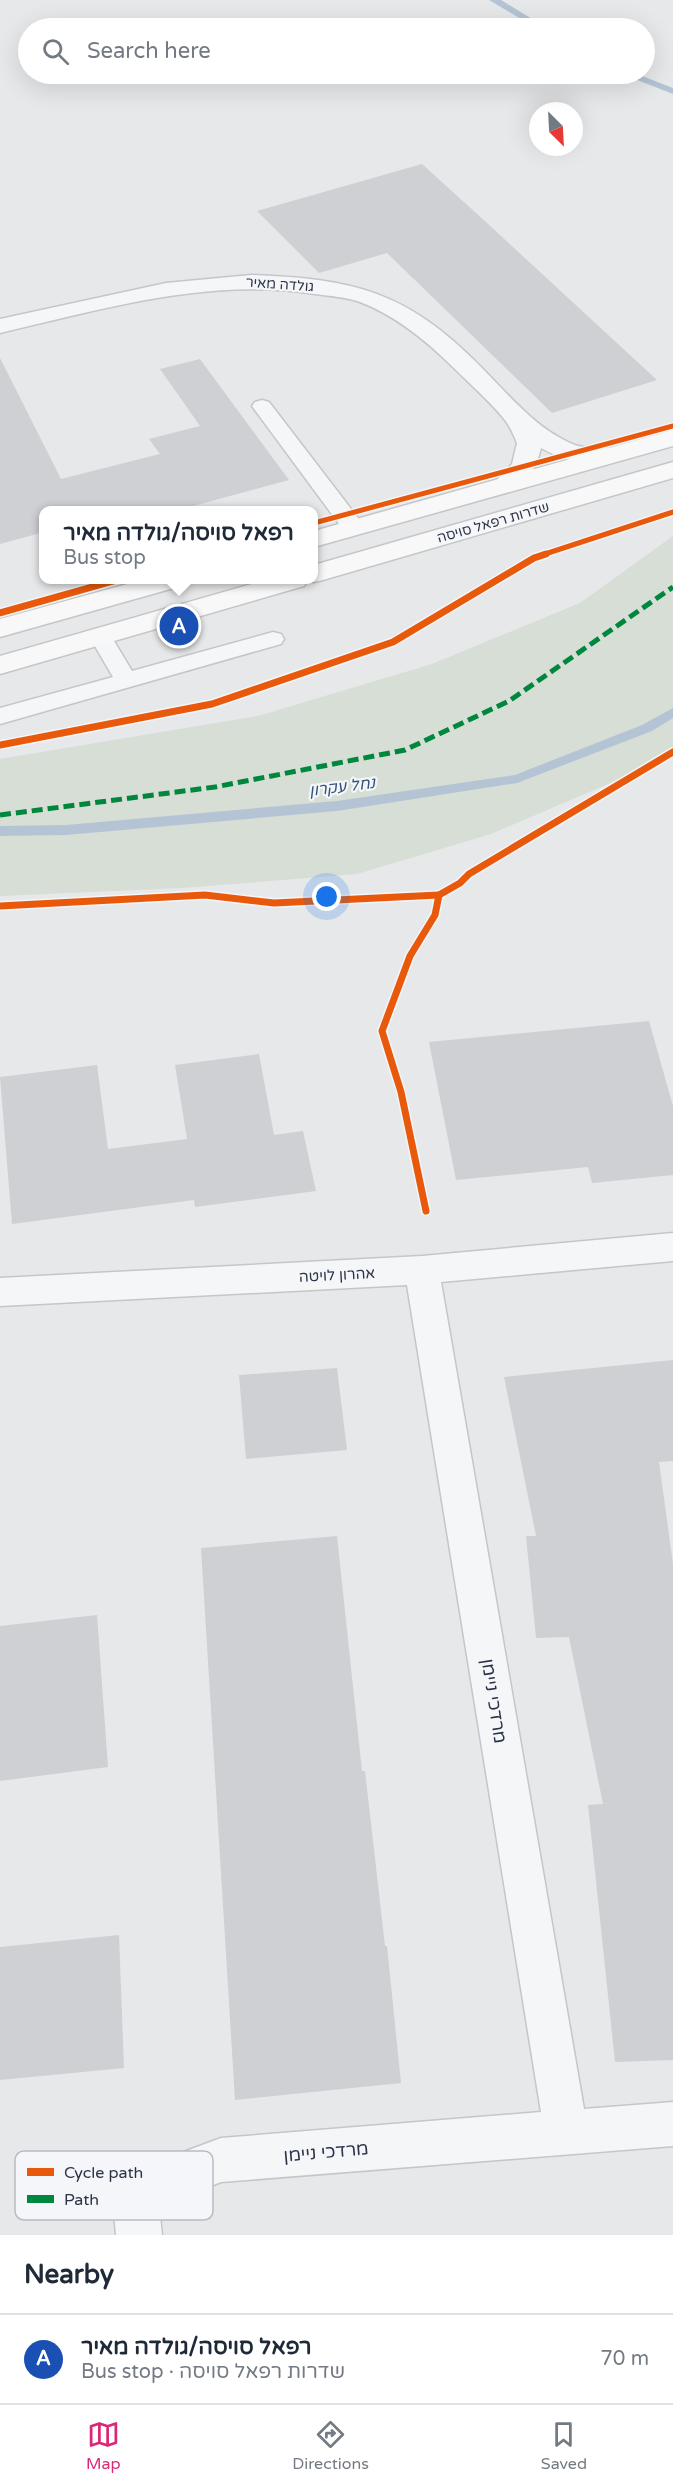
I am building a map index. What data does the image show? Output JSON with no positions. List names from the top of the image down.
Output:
{
  "streets": {
    "street": [
      "גולדה מאיר",
      "שדרות רפאל סויסה",
      "אהרון לויטה",
      "מרדכי ניימן"
    ]
  },
  "crossings": [
    ["אהרון לויטה", "מרדכי ניימן"]
  ],
  "water": ["נחל עקרון"],
  "legend": ["Cycle path", "Path"],
  "north": "bottom right",
  "page": {
    "search": "Search here",
    "popup": ["רפאל סויסה/גולדה מאיר", "Bus stop"],
    "pins": "A",
    "heading": "Nearby",
    "list": [
      {
        "mark": "A",
        "name": "רפאל סויסה/גולדה מאיר",
        "note": "Bus stop · שדרות רפאל סויסה",
        "value": "70 m"
      }
    ],
    "nav": ["Map", "Directions", "Saved"]
  }
}
